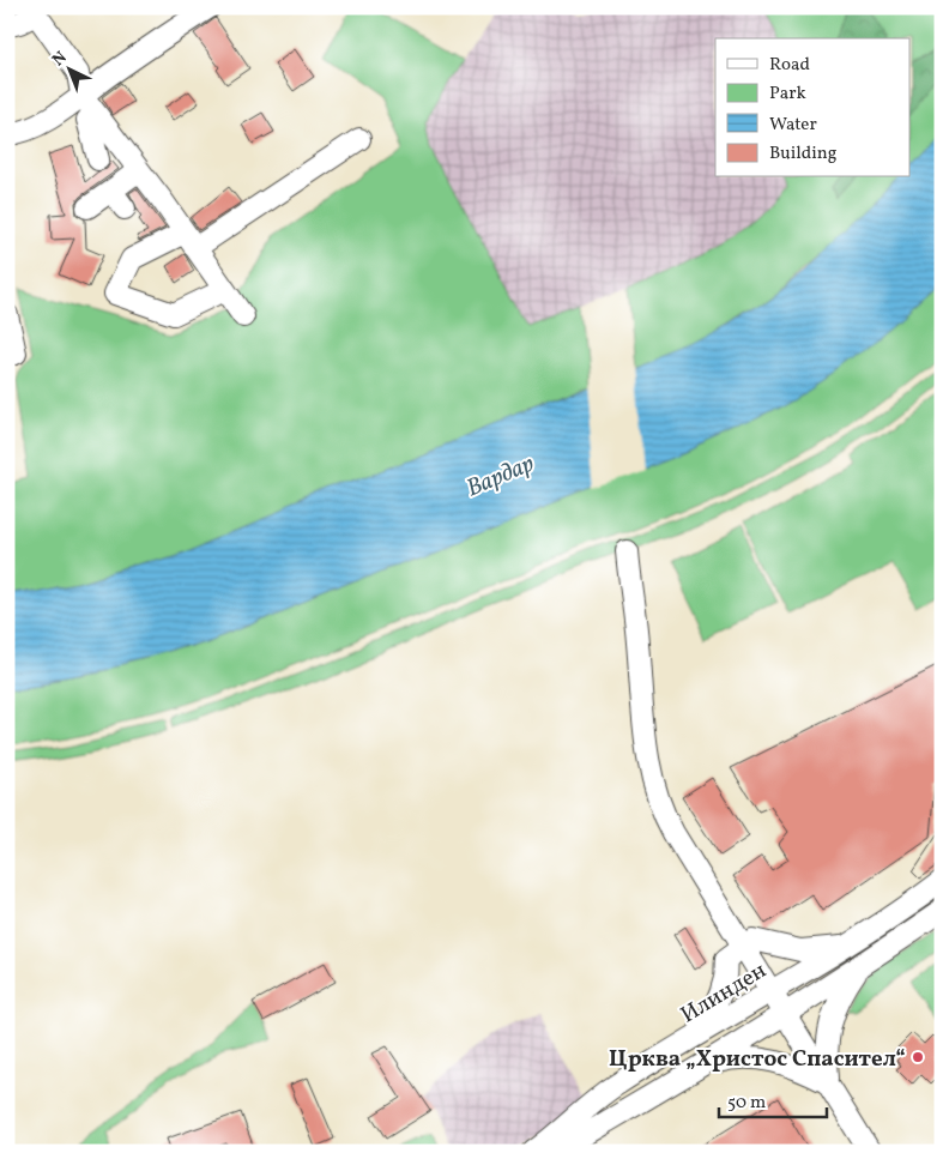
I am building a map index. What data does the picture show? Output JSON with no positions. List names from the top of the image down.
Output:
{
  "streets": {
    "street": ["Илинден"]
  },
  "water": ["Вардар"],
  "places": ["Црква „Христос Спасител“"],
  "legend": [
    "Road",
    "Park",
    "Water",
    "Building"
  ],
  "scale_bar": "50 m",
  "north": "top left"
}
